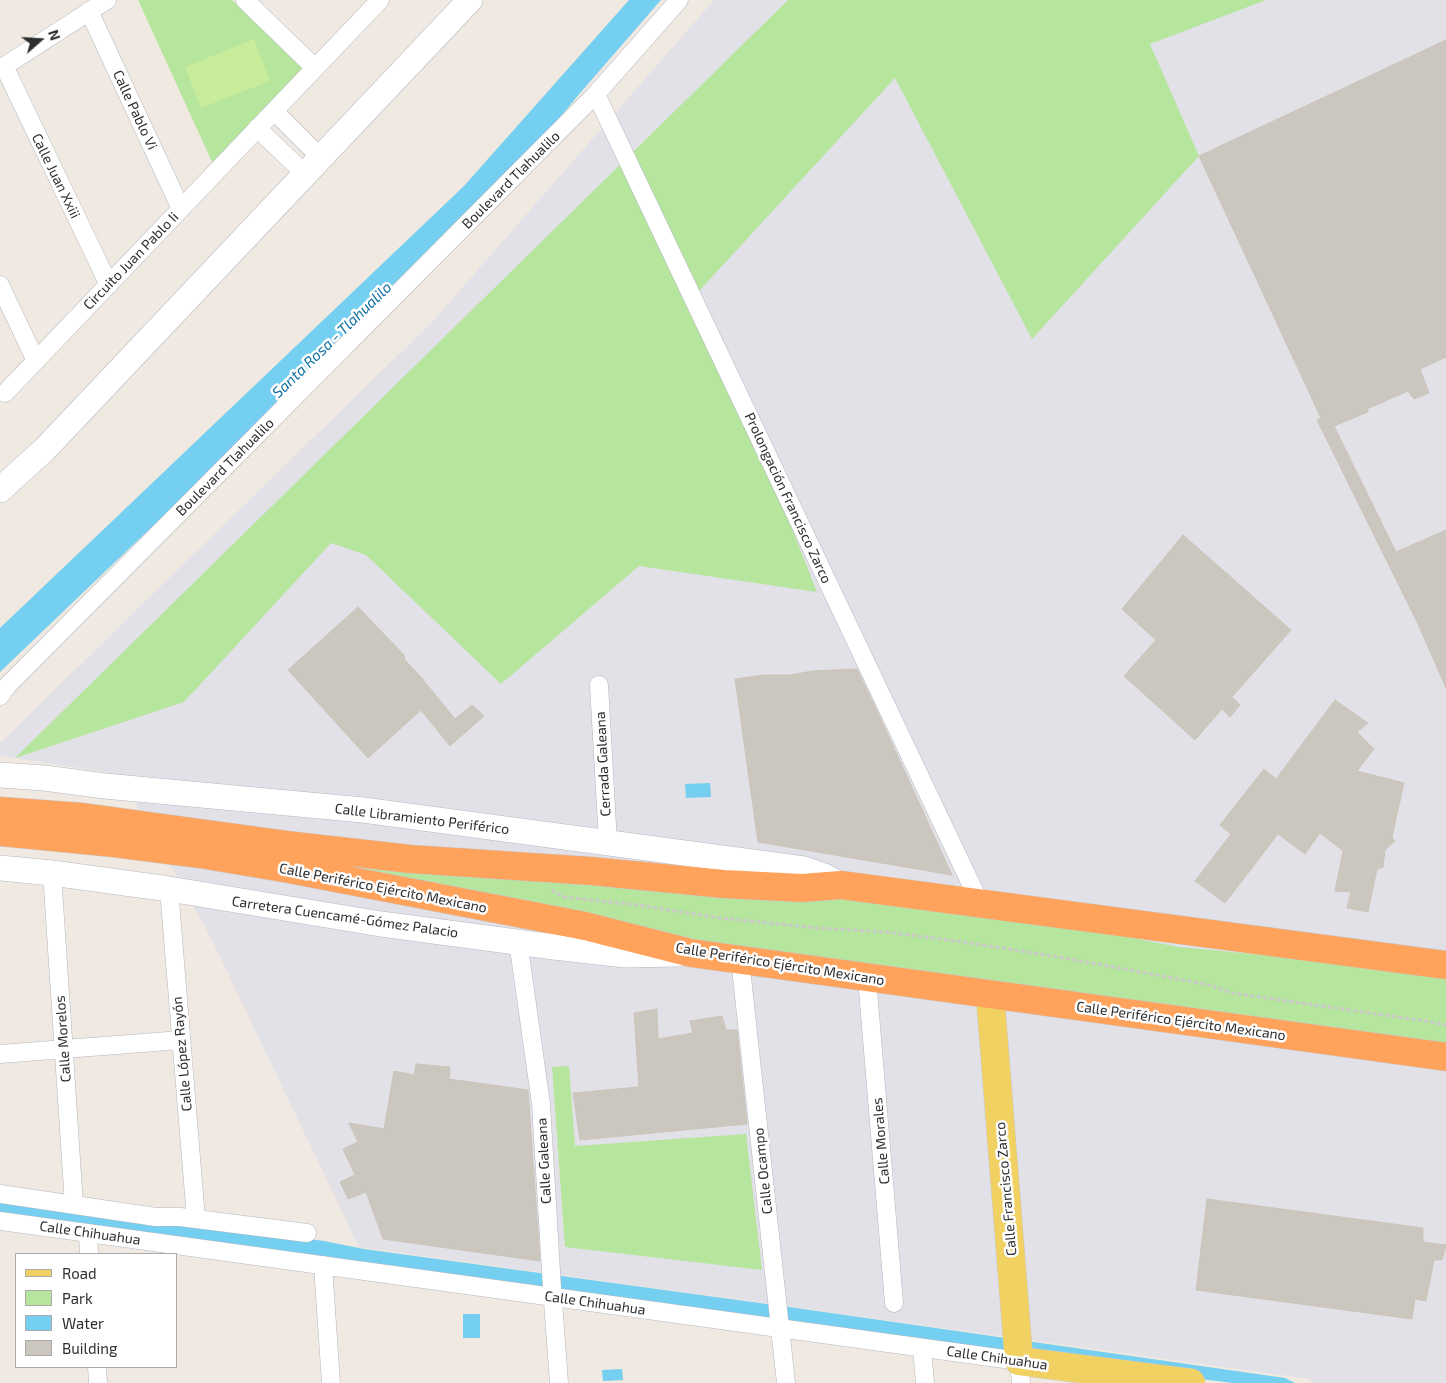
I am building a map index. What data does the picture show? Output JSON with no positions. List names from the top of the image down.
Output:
{
  "streets": {
    "highway": ["Calle Periférico Ejército Mexicano"],
    "main road": [
      "Calle Libramiento Periférico",
      "Carretera Cuencamé-Gómez Palacio",
      "Calle Francisco Zarco",
      "Calle Chihuahua"
    ],
    "street": [
      "Calle Pablo Vi",
      "Calle Juan Xxiii",
      "Boulevard Tlahualilo",
      "Circuito Juan Pablo Ii",
      "Prolongación Francisco Zarco",
      "Cerrada Galeana",
      "Calle Morelos",
      "Calle López Rayón",
      "Calle Morales",
      "Calle Galeana",
      "Calle Ocampo"
    ]
  },
  "crossings": [
    ["Calle Pablo Vi", "Circuito Juan Pablo Ii"],
    ["Calle Juan Xxiii", "Circuito Juan Pablo Ii"],
    ["Boulevard Tlahualilo", "Prolongación Francisco Zarco"],
    ["Prolongación Francisco Zarco", "Calle Periférico Ejército Mexicano"],
    ["Cerrada Galeana", "Calle Libramiento Periférico"],
    ["Calle Libramiento Periférico", "Calle Periférico Ejército Mexicano"],
    ["Calle Periférico Ejército Mexicano", "Carretera Cuencamé-Gómez Palacio"],
    ["Calle Periférico Ejército Mexicano", "Calle Morales"],
    ["Calle Periférico Ejército Mexicano", "Calle Ocampo"],
    ["Calle Periférico Ejército Mexicano", "Calle Francisco Zarco"],
    ["Carretera Cuencamé-Gómez Palacio", "Calle Morelos"],
    ["Carretera Cuencamé-Gómez Palacio", "Calle López Rayón"],
    ["Carretera Cuencamé-Gómez Palacio", "Calle Galeana"],
    ["Calle Galeana", "Calle Chihuahua"],
    ["Calle Ocampo", "Calle Chihuahua"],
    ["Calle Francisco Zarco", "Calle Chihuahua"]
  ],
  "water": ["Santa Rosa - Tlahualilo"],
  "legend": [
    "Road",
    "Park",
    "Water",
    "Building"
  ],
  "north": "right"
}
